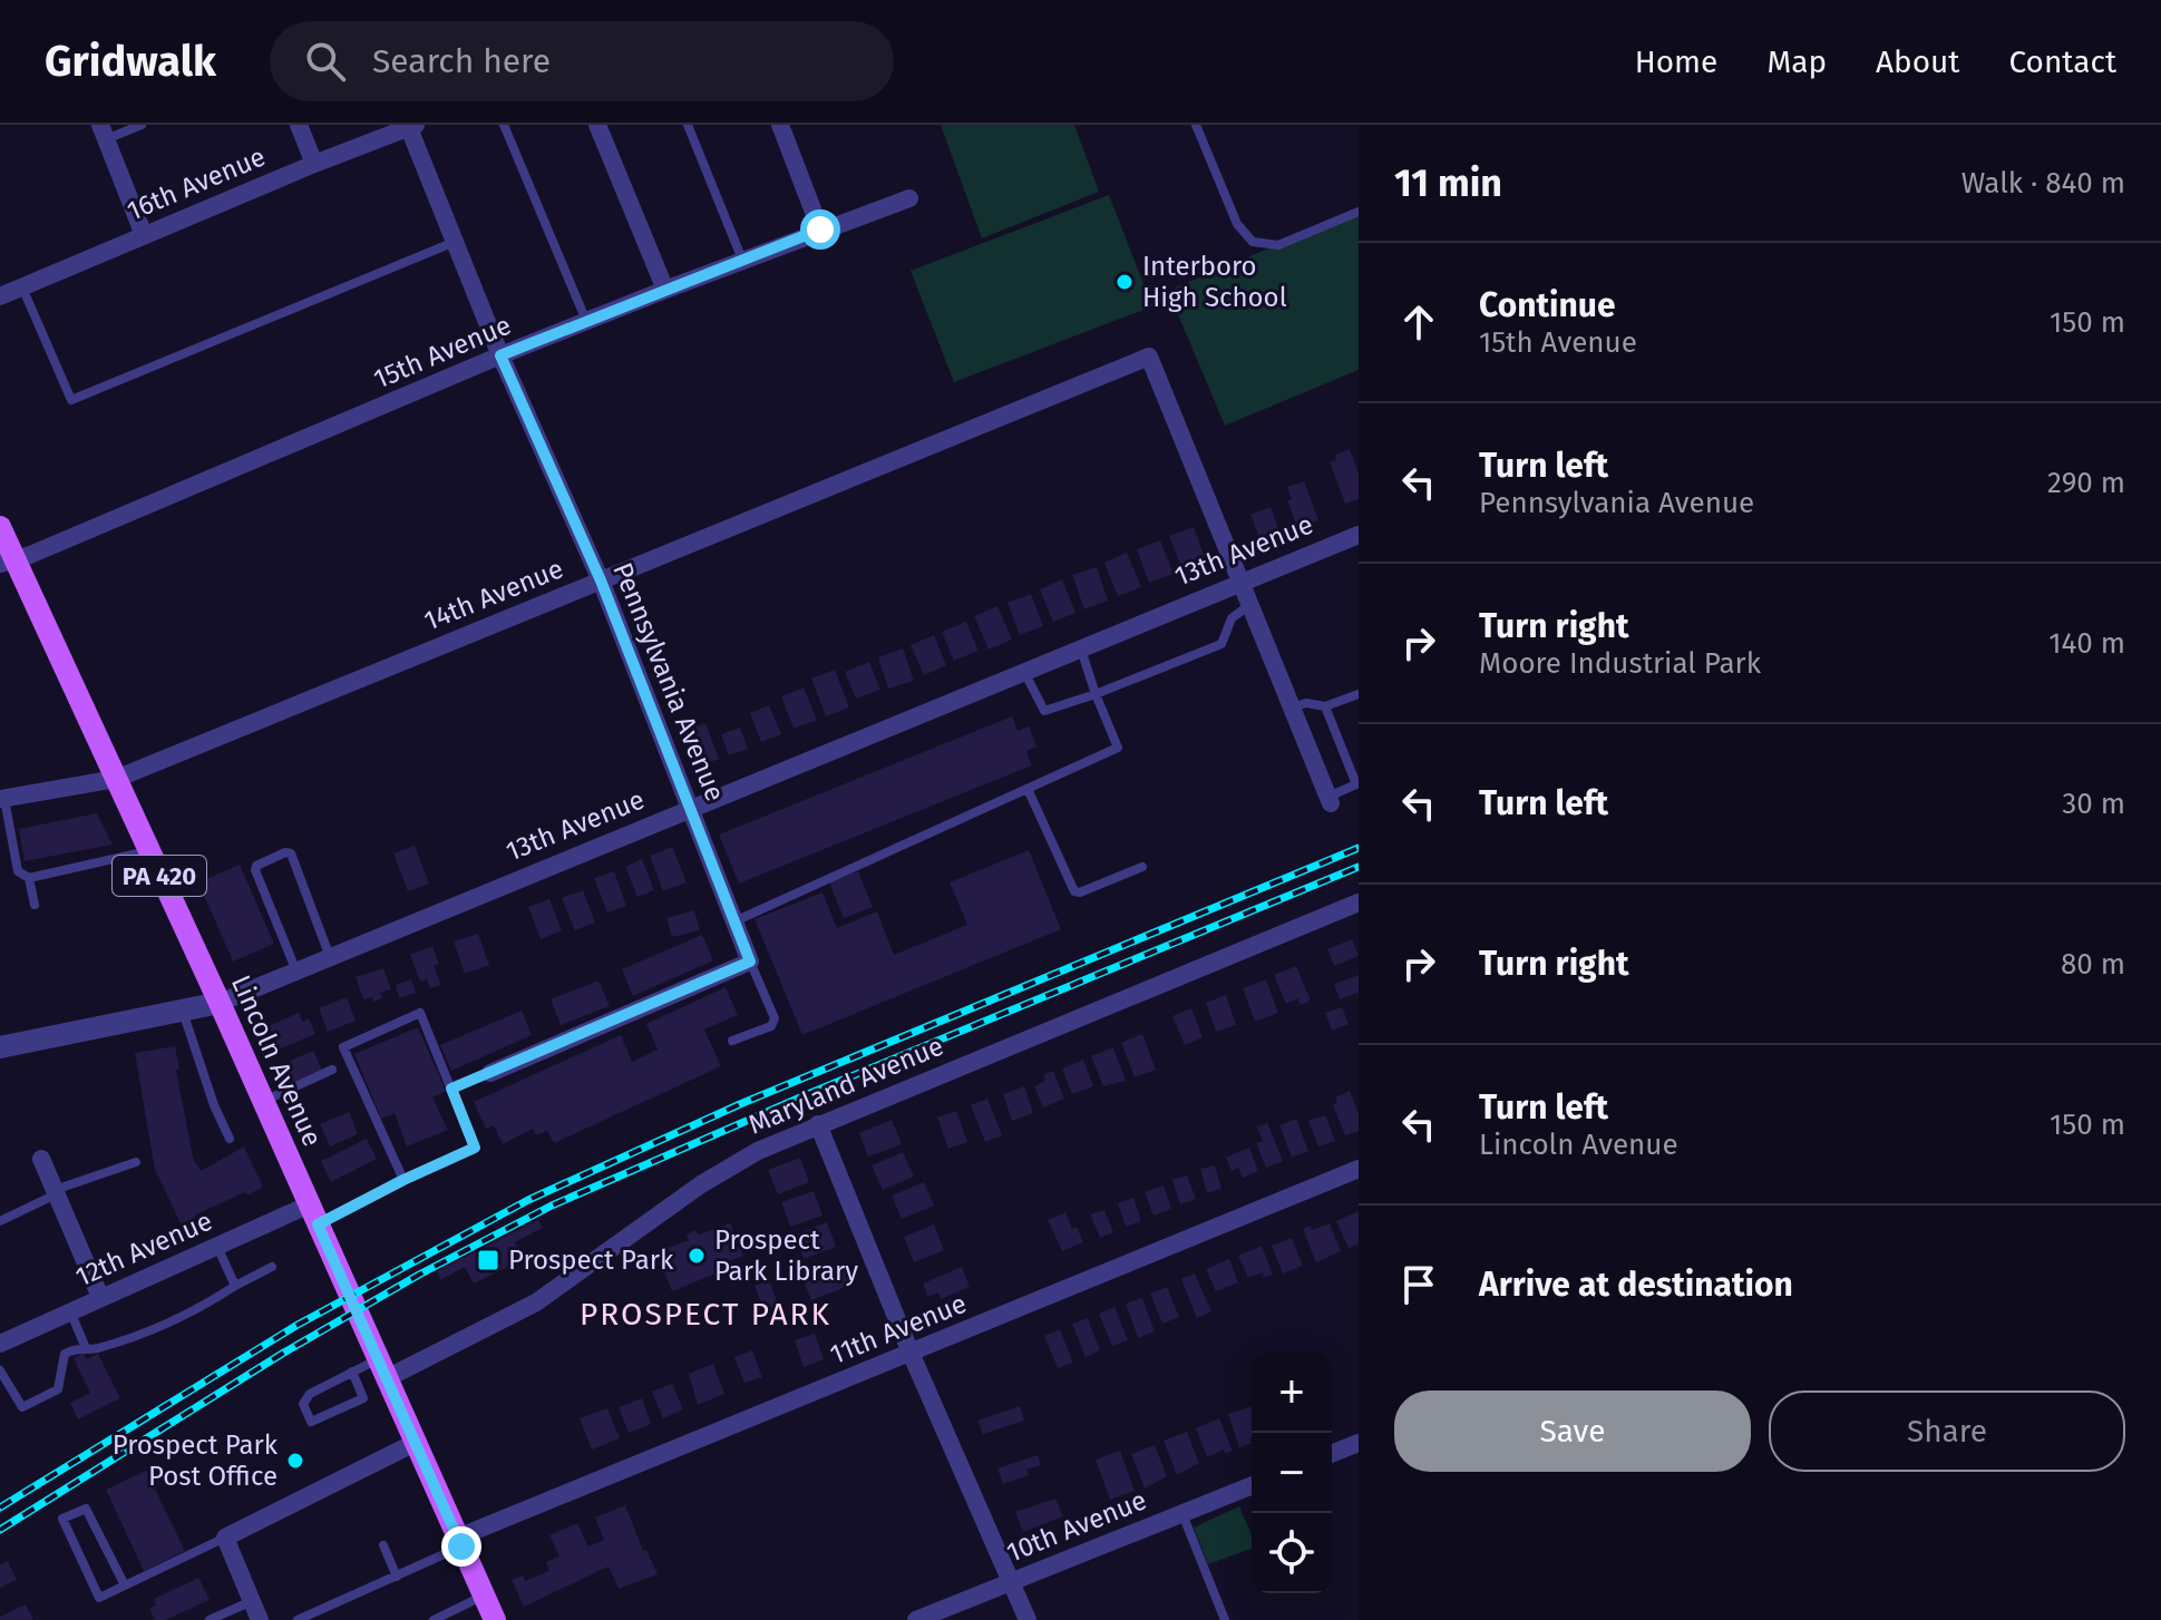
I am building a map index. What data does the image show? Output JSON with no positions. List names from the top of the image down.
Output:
{
  "streets": {
    "main road": ["PA 420", "Lincoln Avenue"],
    "street": [
      "16th Avenue",
      "15th Avenue",
      "13th Avenue",
      "14th Avenue",
      "Pennsylvania Avenue",
      "Maryland Avenue",
      "12th Avenue",
      "11th Avenue",
      "10th Avenue"
    ]
  },
  "crossings": [
    ["16th Avenue", "Pennsylvania Avenue"],
    ["15th Avenue", "Pennsylvania Avenue"],
    ["15th Avenue", "Lincoln Avenue"],
    ["13th Avenue", "14th Avenue"],
    ["13th Avenue", "Pennsylvania Avenue"],
    ["13th Avenue", "Lincoln Avenue"],
    ["14th Avenue", "Pennsylvania Avenue"],
    ["14th Avenue", "Lincoln Avenue"],
    ["Lincoln Avenue", "Maryland Avenue"],
    ["Lincoln Avenue", "12th Avenue"],
    ["Lincoln Avenue", "11th Avenue"]
  ],
  "districts": ["PROSPECT PARK"],
  "places": {
    "other": ["Interboro High School", "Prospect Park Library", "Prospect Park Post Office"],
    "transit": ["Prospect Park"]
  },
  "page": {
    "header": "Gridwalk",
    "search": "Search here",
    "nav": [
      "Home",
      "Map",
      "About",
      "Contact"
    ],
    "heading": ["11 min", "Walk · 840 m"],
    "list": [
      ["Continue", "15th Avenue", "150 m"],
      ["Turn left", "Pennsylvania Avenue", "290 m"],
      ["Turn right", "Moore Industrial Park", "140 m"],
      ["Turn left", "30 m"],
      ["Turn right", "80 m"],
      ["Turn left", "Lincoln Avenue", "150 m"],
      "Arrive at destination"
    ],
    "map_buttons": ["+", "−"],
    "buttons": ["Save", "Share"]
  }
}
